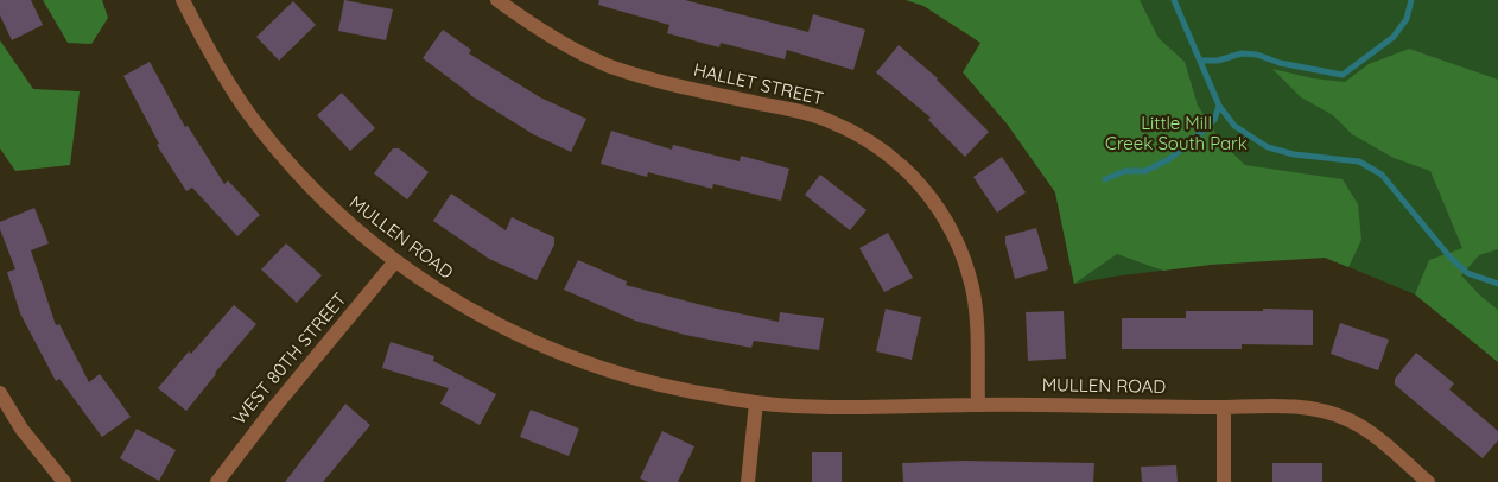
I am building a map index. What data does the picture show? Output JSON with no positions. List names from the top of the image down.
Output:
{
  "streets": {
    "street": ["HALLET STREET", "MULLEN ROAD", "WEST 80TH STREET"]
  },
  "crossings": [
    ["HALLET STREET", "MULLEN ROAD"],
    ["MULLEN ROAD", "WEST 80TH STREET"]
  ],
  "parks": ["Little Mill Creek South Park"]
}
